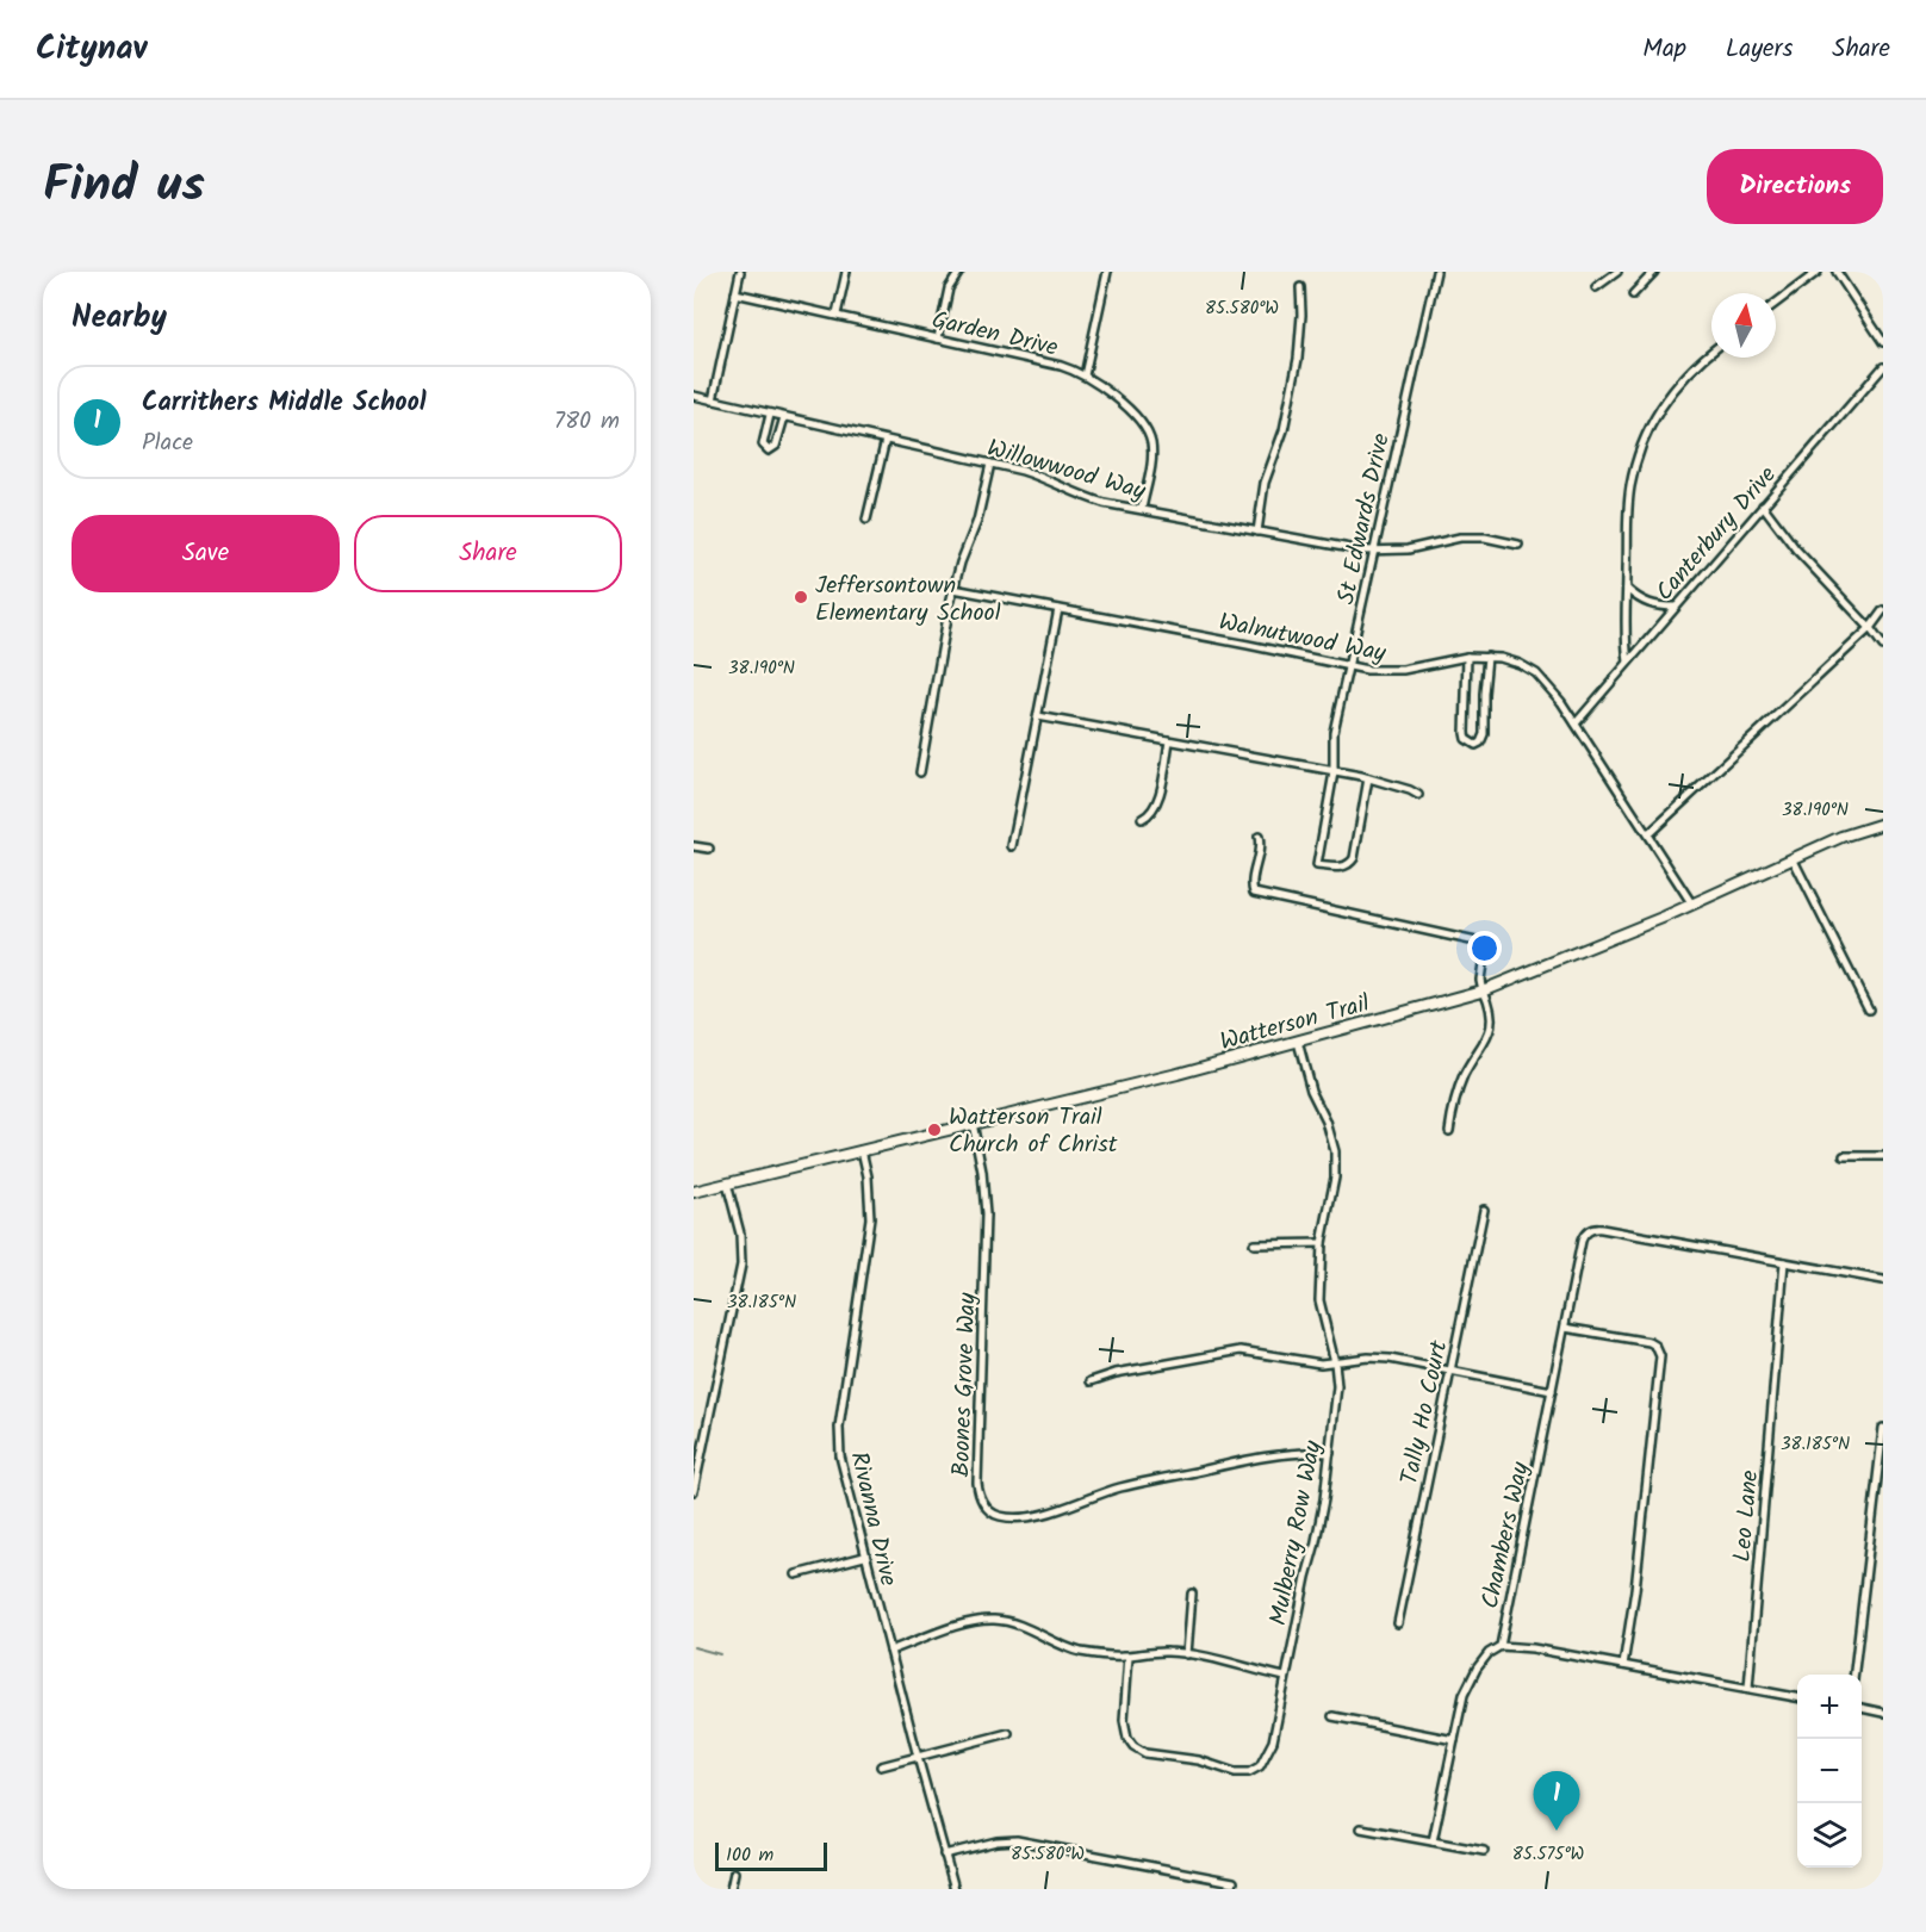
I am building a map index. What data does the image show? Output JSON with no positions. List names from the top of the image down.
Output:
{
  "streets": {
    "main road": ["Watterson Trail"],
    "street": [
      "Garden Drive",
      "Willowwood Way",
      "St Edwards Drive",
      "Canterbury Drive",
      "Walnutwood Way",
      "Boones Grove Way",
      "Tally Ho Court",
      "Leo Lane",
      "Rivanna Drive",
      "Mulberry Row Way",
      "Chambers Way"
    ]
  },
  "crossings": [
    ["Garden Drive", "Willowwood Way"],
    ["Willowwood Way", "St Edwards Drive"],
    ["St Edwards Drive", "Walnutwood Way"],
    ["Canterbury Drive", "Walnutwood Way"],
    ["Walnutwood Way", "Watterson Trail"],
    ["Watterson Trail", "Boones Grove Way"],
    ["Watterson Trail", "Rivanna Drive"],
    ["Watterson Trail", "Mulberry Row Way"],
    ["Boones Grove Way", "Mulberry Row Way"],
    ["Leo Lane", "Chambers Way"]
  ],
  "places": ["Jeffersontown Elementary School", "Watterson Trail Church of Christ"],
  "scale_bar": "100 m",
  "north": "top",
  "page": {
    "header": "Citynav",
    "nav": ["Map", "Layers", "Share"],
    "title": "Find us",
    "buttons": [
      "Directions",
      ["Save", "Share"]
    ],
    "heading": "Nearby",
    "list": [
      {
        "mark": "1",
        "name": "Carrithers Middle School",
        "note": "Place",
        "value": "780 m"
      }
    ],
    "map_buttons": ["+", "−"],
    "pins": "1",
    "scale": "100 m"
  },
  "coordinates": [
    "85.580°W",
    "38.190°N",
    "38.185°N",
    "85.575°W"
  ]
}
